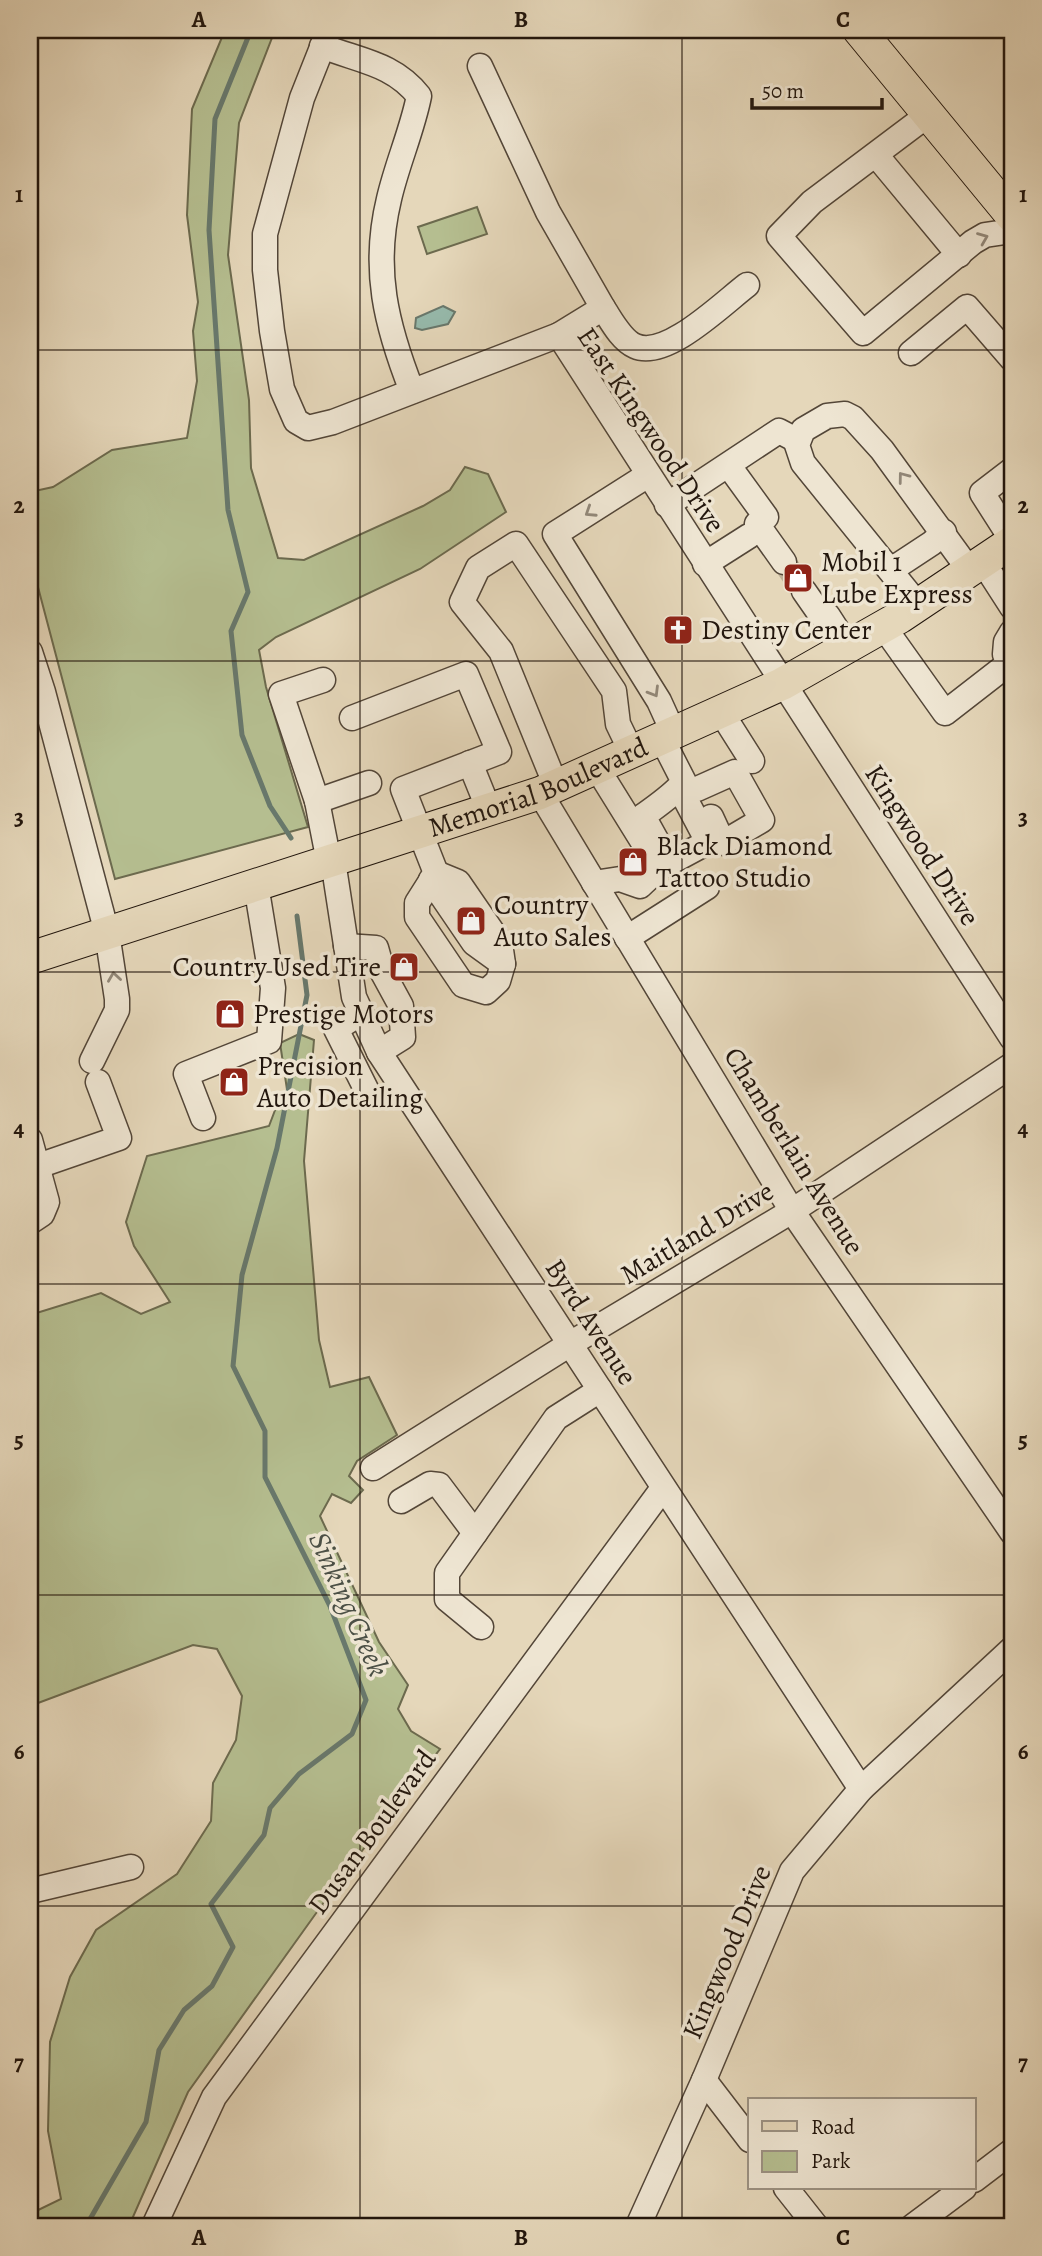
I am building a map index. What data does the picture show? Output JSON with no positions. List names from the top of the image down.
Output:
{
  "streets": {
    "main road": ["Memorial Boulevard"],
    "street": [
      "East Kingwood Drive",
      "Kingwood Drive",
      "Chamberlain Avenue",
      "Maitland Drive",
      "Byrd Avenue",
      "Dusan Boulevard"
    ]
  },
  "crossings": [
    ["East Kingwood Drive", "Memorial Boulevard"],
    ["East Kingwood Drive", "Kingwood Drive"],
    ["Memorial Boulevard", "Kingwood Drive"],
    ["Memorial Boulevard", "Chamberlain Avenue"],
    ["Memorial Boulevard", "Byrd Avenue"],
    ["Kingwood Drive", "Byrd Avenue"],
    ["Chamberlain Avenue", "Maitland Drive"],
    ["Maitland Drive", "Byrd Avenue"],
    ["Byrd Avenue", "Dusan Boulevard"]
  ],
  "water": ["Sinking Creek"],
  "places": {
    "shop": [
      "Mobil 1 Lube Express",
      "Black Diamond Tattoo Studio",
      "Country Auto Sales",
      "Country Used Tire",
      "Prestige Motors",
      "Precision Auto Detailing"
    ],
    "church": ["Destiny Center"]
  },
  "legend": ["Road", "Park"],
  "scale_bar": "50 m",
  "grid": {
    "columns": ["A", "B", "C"],
    "rows": [
      "1",
      "2",
      "3",
      "4",
      "5",
      "6",
      "7"
    ]
  }
}
